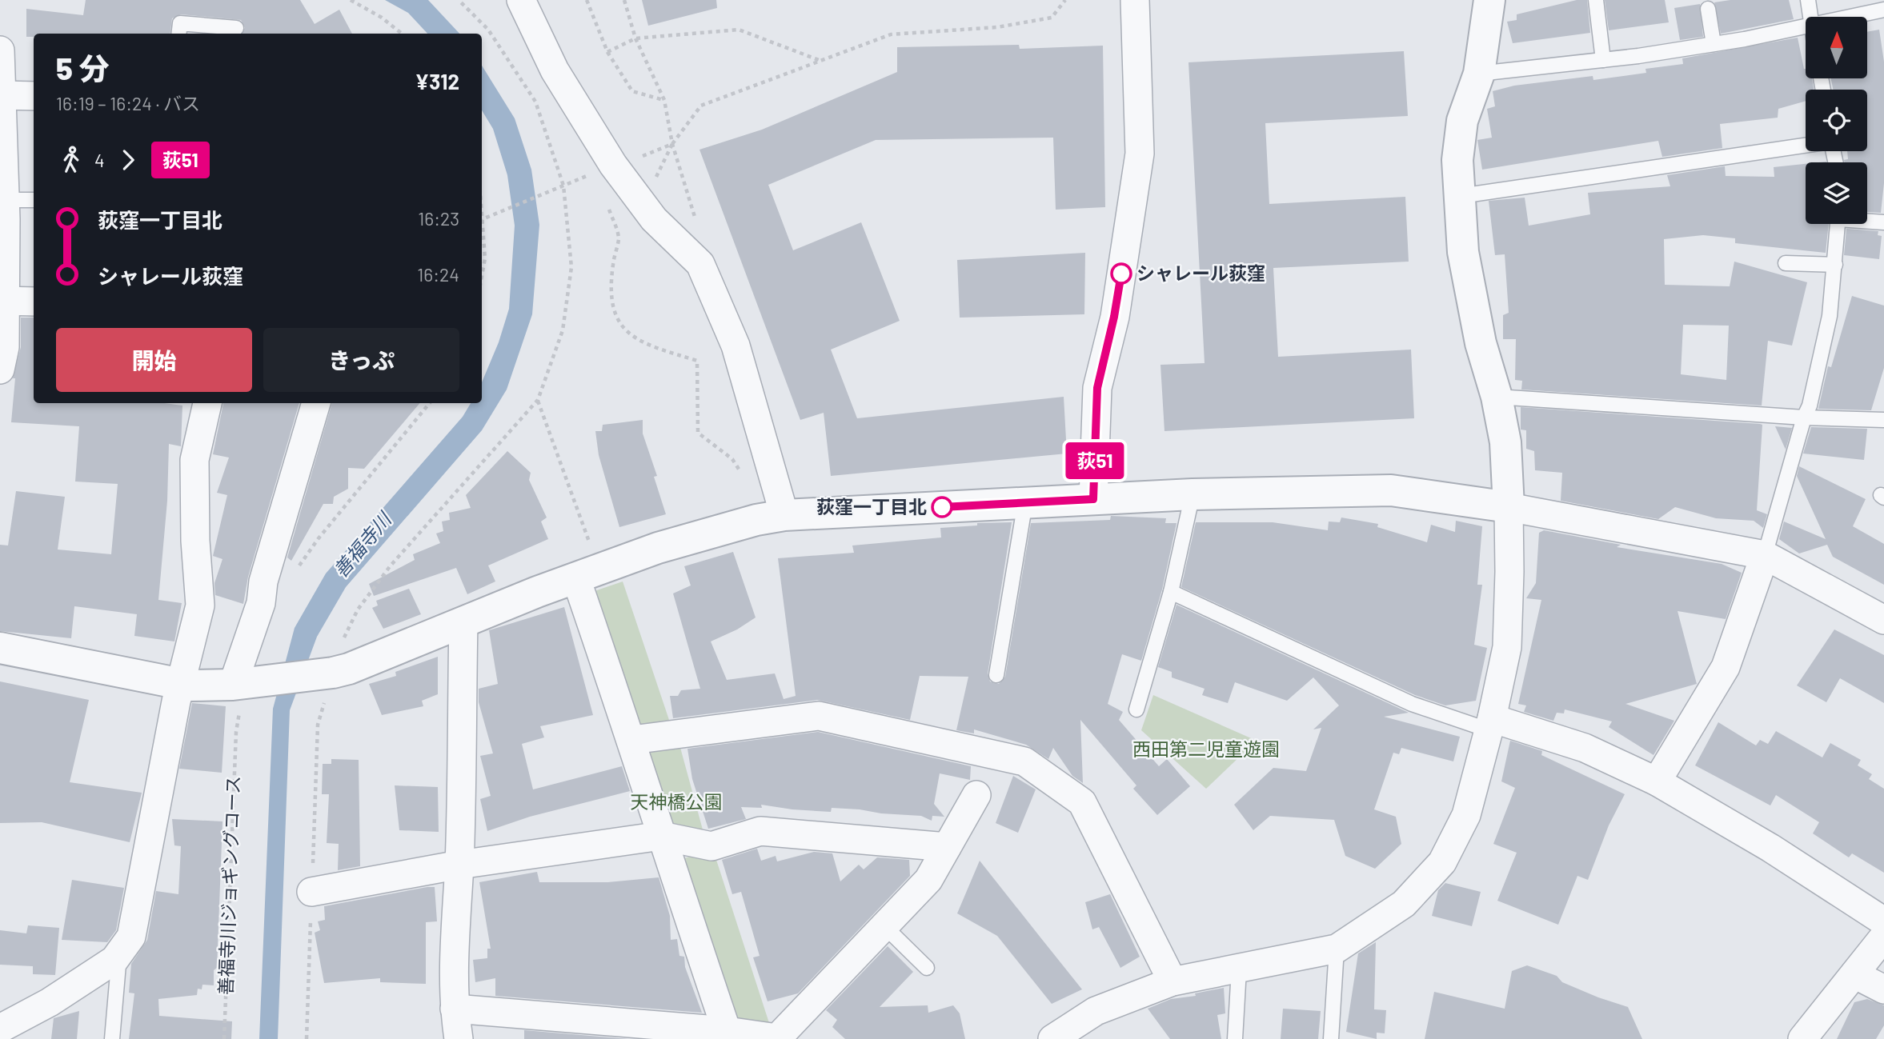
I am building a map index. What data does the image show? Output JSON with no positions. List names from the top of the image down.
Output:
{
  "streets": {
    "path": ["善福寺川ジョギングコース"]
  },
  "water": ["善福寺川"],
  "parks": ["西田第二児童遊園", "天神橋公園"],
  "places": ["シャレール荻窪", "荻窪一丁目北"],
  "lines": ["bus line 荻51"],
  "north": "top",
  "page": {
    "on_map": "荻51",
    "heading": ["5 分", "16:19 – 16:24 · バス", "¥312"],
    "legs": ["4", "荻51"],
    "list": [
      {
        "name": "荻窪一丁目北",
        "value": "16:23"
      },
      {
        "name": "シャレール荻窪",
        "value": "16:24"
      }
    ],
    "buttons": ["開始", "きっぷ"]
  }
}
